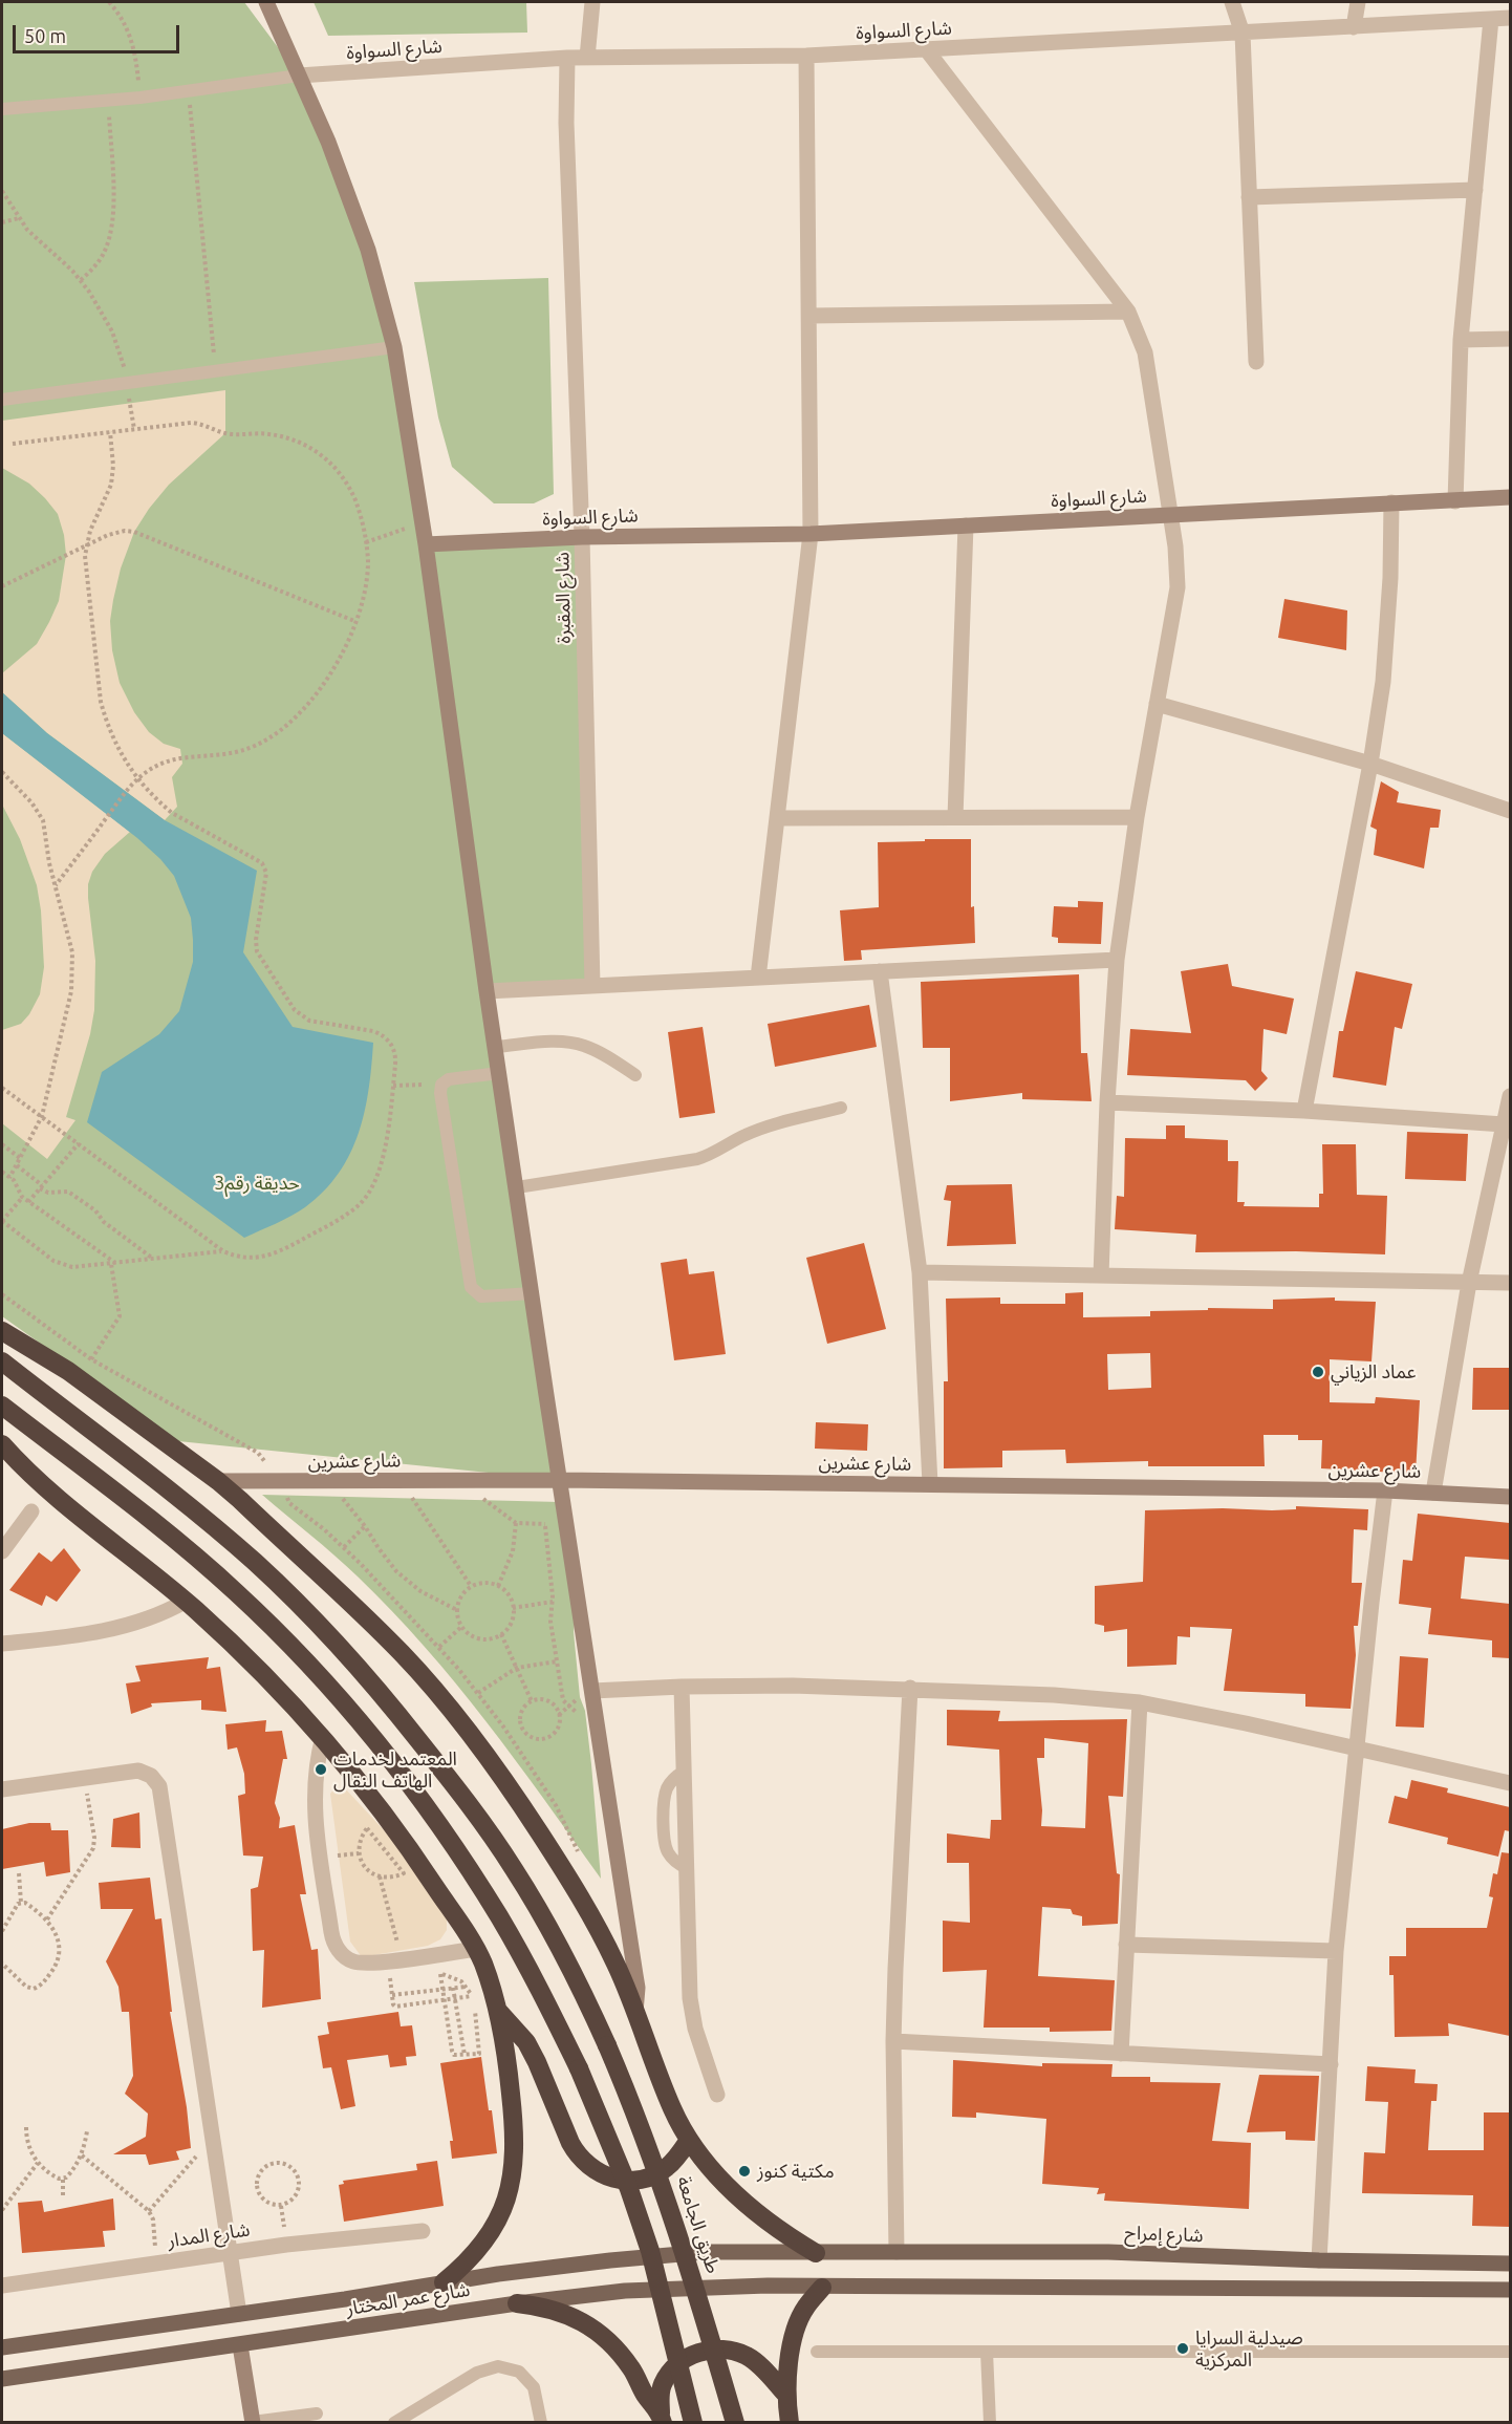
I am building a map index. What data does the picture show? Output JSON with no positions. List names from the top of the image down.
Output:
{
  "streets": {
    "highway": ["طريق الجامعة"],
    "main road": ["شارع إمراح", "شارع عمر المختار"],
    "street": [
      "شارع السواوة",
      "شارع المقبرة",
      "شارع عشرين",
      "شارع المدار"
    ]
  },
  "crossings": [
    ["شارع السواوة", "شارع المقبرة"],
    ["شارع إمراح", "شارع عمر المختار"]
  ],
  "parks": ["حديقة رقم3"],
  "places": [
    "عماد الزياني",
    "المعتمد لخدمات الهاتف النقال",
    "مكتية كنوز",
    "صيدلية السرايا المركزية"
  ],
  "scale_bar": "50 m"
}
